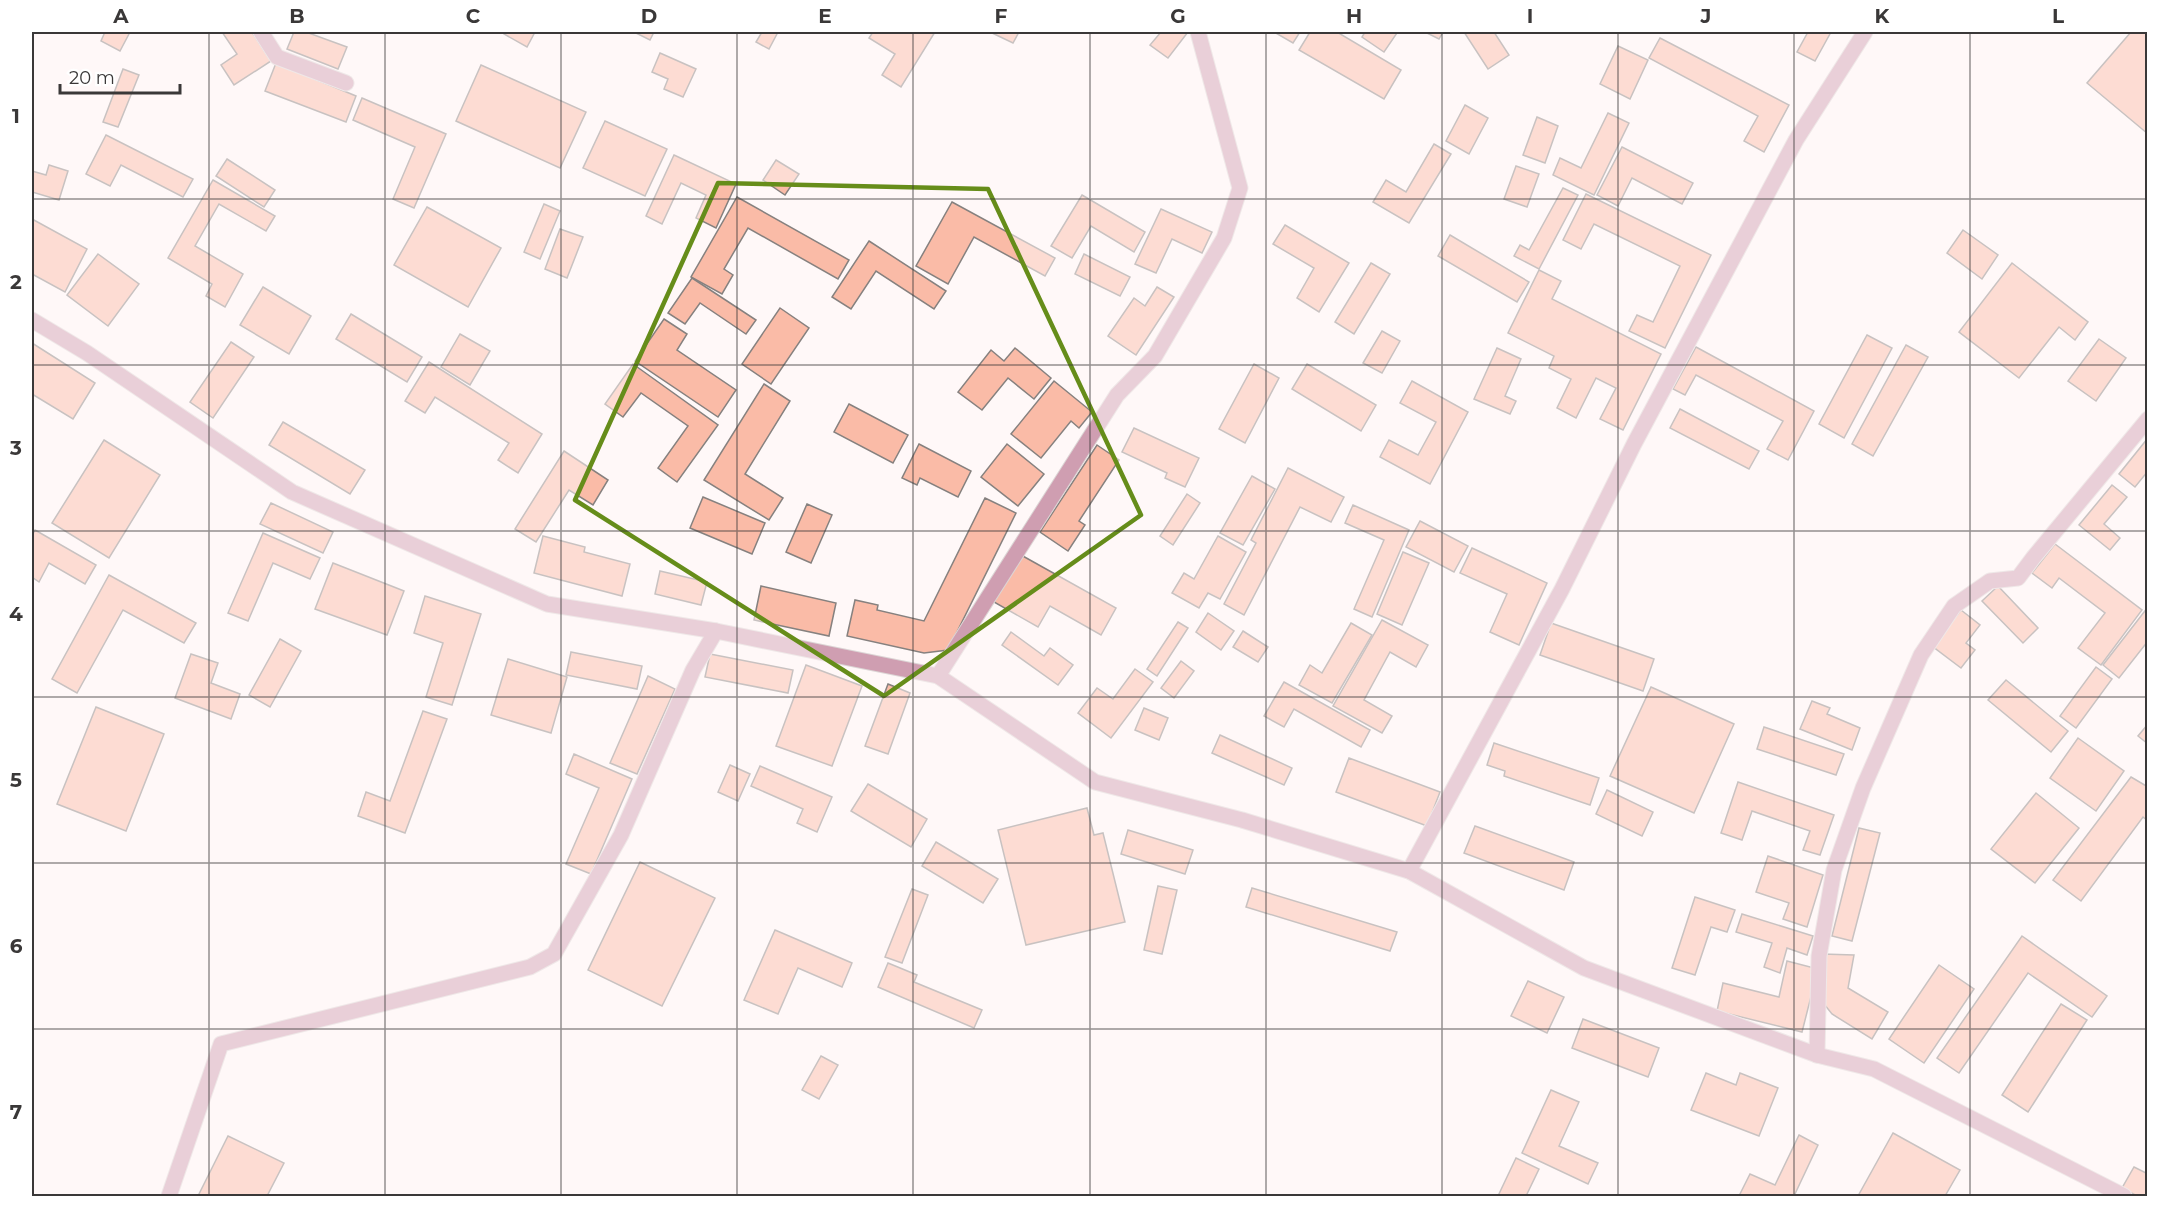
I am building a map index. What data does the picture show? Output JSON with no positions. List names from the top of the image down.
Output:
{
  "scale_bar": "20 m",
  "grid": {
    "columns": [
      "A",
      "B",
      "C",
      "D",
      "E",
      "F",
      "G",
      "H",
      "I",
      "J",
      "K",
      "L"
    ],
    "rows": [
      "1",
      "2",
      "3",
      "4",
      "5",
      "6",
      "7"
    ]
  }
}
